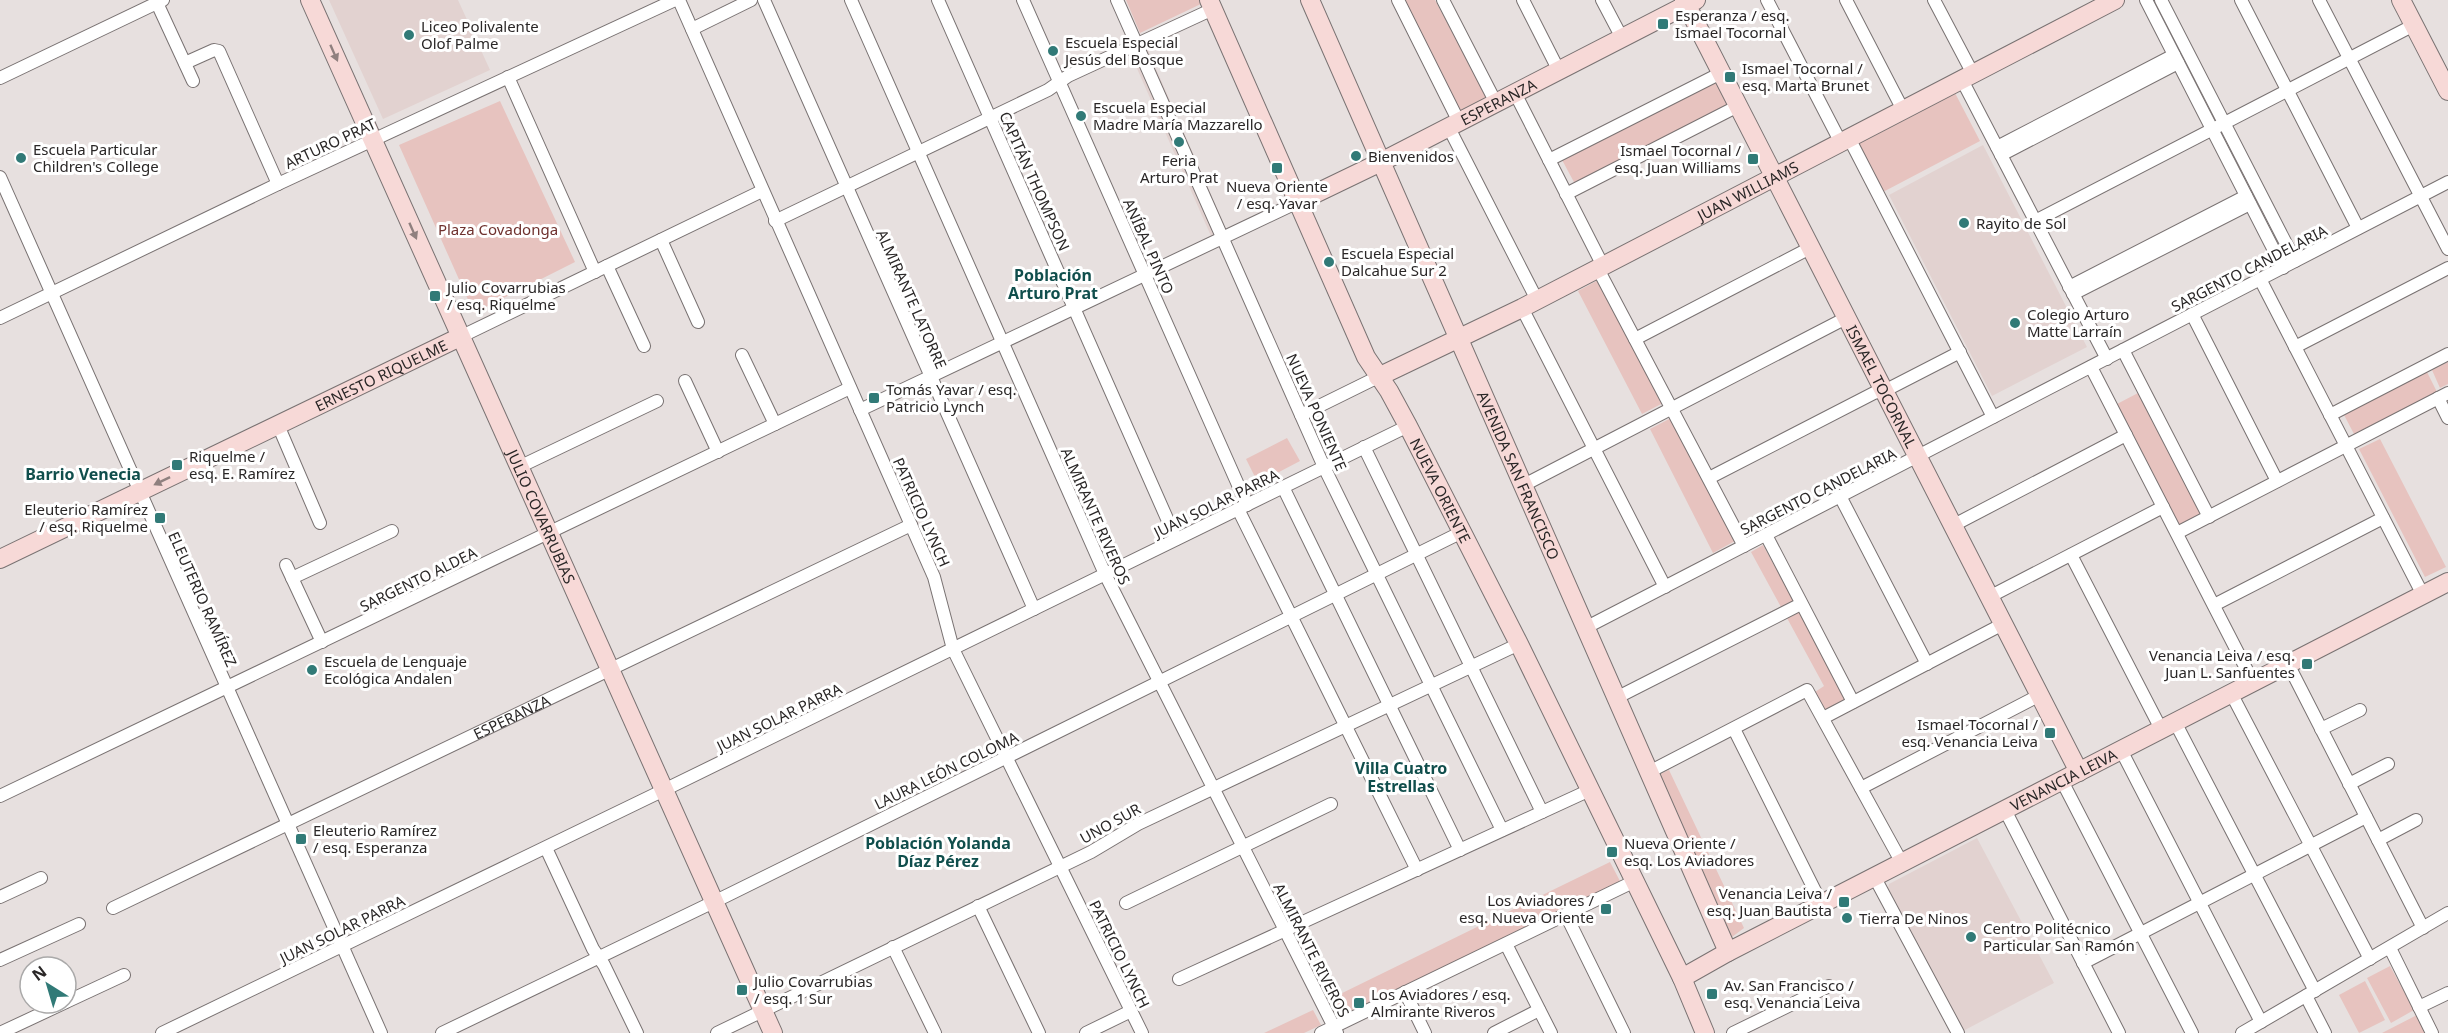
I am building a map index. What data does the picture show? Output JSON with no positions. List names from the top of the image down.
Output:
{
  "streets": {
    "street": [
      "ESPERANZA",
      "ARTURO PRAT",
      "CAPITÁN THOMPSON",
      "JUAN WILLIAMS",
      "ANÍBAL PINTO",
      "SARGENTO CANDELARIA",
      "ALMIRANTE LATORRE",
      "ERNESTO RIQUELME",
      "ISMAEL TOCORNAL",
      "NUEVA PONIENTE",
      "AVENIDA SAN FRANCISCO",
      "NUEVA ORIENTE",
      "JUAN SOLAR PARRA",
      "PATRICIO LYNCH",
      "JULIO COVARRUBIAS",
      "ALMIRANTE RIVEROS",
      "SARGENTO ALDEA",
      "ELEUTERIO RAMÍREZ",
      "LAURA LEÓN COLOMA",
      "VENANCIA LEIVA",
      "UNO SUR"
    ]
  },
  "crossings": [
    ["ESPERANZA", "ISMAEL TOCORNAL"],
    ["ESPERANZA", "AVENIDA SAN FRANCISCO"],
    ["ESPERANZA", "NUEVA ORIENTE"],
    ["ESPERANZA", "PATRICIO LYNCH"],
    ["ESPERANZA", "JULIO COVARRUBIAS"],
    ["ESPERANZA", "ELEUTERIO RAMÍREZ"],
    ["ARTURO PRAT", "PATRICIO LYNCH"],
    ["ARTURO PRAT", "JULIO COVARRUBIAS"],
    ["ARTURO PRAT", "ELEUTERIO RAMÍREZ"],
    ["CAPITÁN THOMPSON", "JUAN SOLAR PARRA"],
    ["JUAN WILLIAMS", "ISMAEL TOCORNAL"],
    ["JUAN WILLIAMS", "AVENIDA SAN FRANCISCO"],
    ["JUAN WILLIAMS", "NUEVA ORIENTE"],
    ["ANÍBAL PINTO", "JUAN SOLAR PARRA"],
    ["ANÍBAL PINTO", "LAURA LEÓN COLOMA"],
    ["ANÍBAL PINTO", "UNO SUR"],
    ["SARGENTO CANDELARIA", "ISMAEL TOCORNAL"],
    ["SARGENTO CANDELARIA", "AVENIDA SAN FRANCISCO"],
    ["ALMIRANTE LATORRE", "JUAN SOLAR PARRA"],
    ["ERNESTO RIQUELME", "PATRICIO LYNCH"],
    ["ERNESTO RIQUELME", "JULIO COVARRUBIAS"],
    ["ERNESTO RIQUELME", "ELEUTERIO RAMÍREZ"],
    ["ISMAEL TOCORNAL", "VENANCIA LEIVA"],
    ["NUEVA PONIENTE", "JUAN SOLAR PARRA"],
    ["NUEVA PONIENTE", "LAURA LEÓN COLOMA"],
    ["NUEVA PONIENTE", "UNO SUR"],
    ["AVENIDA SAN FRANCISCO", "VENANCIA LEIVA"],
    ["NUEVA ORIENTE", "JUAN SOLAR PARRA"],
    ["NUEVA ORIENTE", "LAURA LEÓN COLOMA"],
    ["NUEVA ORIENTE", "VENANCIA LEIVA"],
    ["NUEVA ORIENTE", "UNO SUR"],
    ["JUAN SOLAR PARRA", "PATRICIO LYNCH"],
    ["JUAN SOLAR PARRA", "JULIO COVARRUBIAS"],
    ["JUAN SOLAR PARRA", "ALMIRANTE RIVEROS"],
    ["JUAN SOLAR PARRA", "ELEUTERIO RAMÍREZ"],
    ["PATRICIO LYNCH", "SARGENTO ALDEA"],
    ["PATRICIO LYNCH", "LAURA LEÓN COLOMA"],
    ["PATRICIO LYNCH", "UNO SUR"],
    ["JULIO COVARRUBIAS", "SARGENTO ALDEA"],
    ["JULIO COVARRUBIAS", "LAURA LEÓN COLOMA"],
    ["JULIO COVARRUBIAS", "UNO SUR"],
    ["ALMIRANTE RIVEROS", "LAURA LEÓN COLOMA"],
    ["ALMIRANTE RIVEROS", "UNO SUR"],
    ["SARGENTO ALDEA", "ELEUTERIO RAMÍREZ"]
  ],
  "districts": [
    "Población Arturo Prat",
    "Barrio Venecia",
    "Villa Cuatro Estrellas",
    "Población Yolanda Díaz Pérez"
  ],
  "parks": ["Plaza Covadonga"],
  "places": {
    "transit": [
      "Esperanza / esq. Ismael Tocornal",
      "Ismael Tocornal / esq. Marta Brunet",
      "Ismael Tocornal / esq. Juan Williams",
      "Nueva Oriente / esq. Yavar",
      "Julio Covarrubias / esq. Riquelme",
      "Tomás Yavar / esq. Patricio Lynch",
      "Riquelme / esq. E. Ramírez",
      "Eleuterio Ramírez / esq. Riquelme",
      "Venancia Leiva / esq. Juan L. Sanfuentes",
      "Ismael Tocornal / esq. Venancia Leiva",
      "Eleuterio Ramírez / esq. Esperanza",
      "Nueva Oriente / esq. Los Aviadores",
      "Venancia Leiva / esq. Juan Bautista",
      "Los Aviadores / esq. Nueva Oriente",
      "Julio Covarrubias / esq. 1 Sur",
      "Av. San Francisco / esq. Venancia Leiva",
      "Los Aviadores / esq. Almirante Riveros"
    ],
    "other": [
      "Liceo Polivalente Olof Palme",
      "Escuela Especial Jesús del Bosque",
      "Escuela Especial Madre María Mazzarello",
      "Feria Arturo Prat",
      "Bienvenidos",
      "Escuela Particular Children's College",
      "Rayito de Sol",
      "Escuela Especial Dalcahue Sur 2",
      "Colegio Arturo Matte Larraín",
      "Escuela de Lenguaje Ecológica Andalen",
      "Tierra De Ninos",
      "Centro Politécnico Particular San Ramón"
    ]
  },
  "north": "top left"
}
